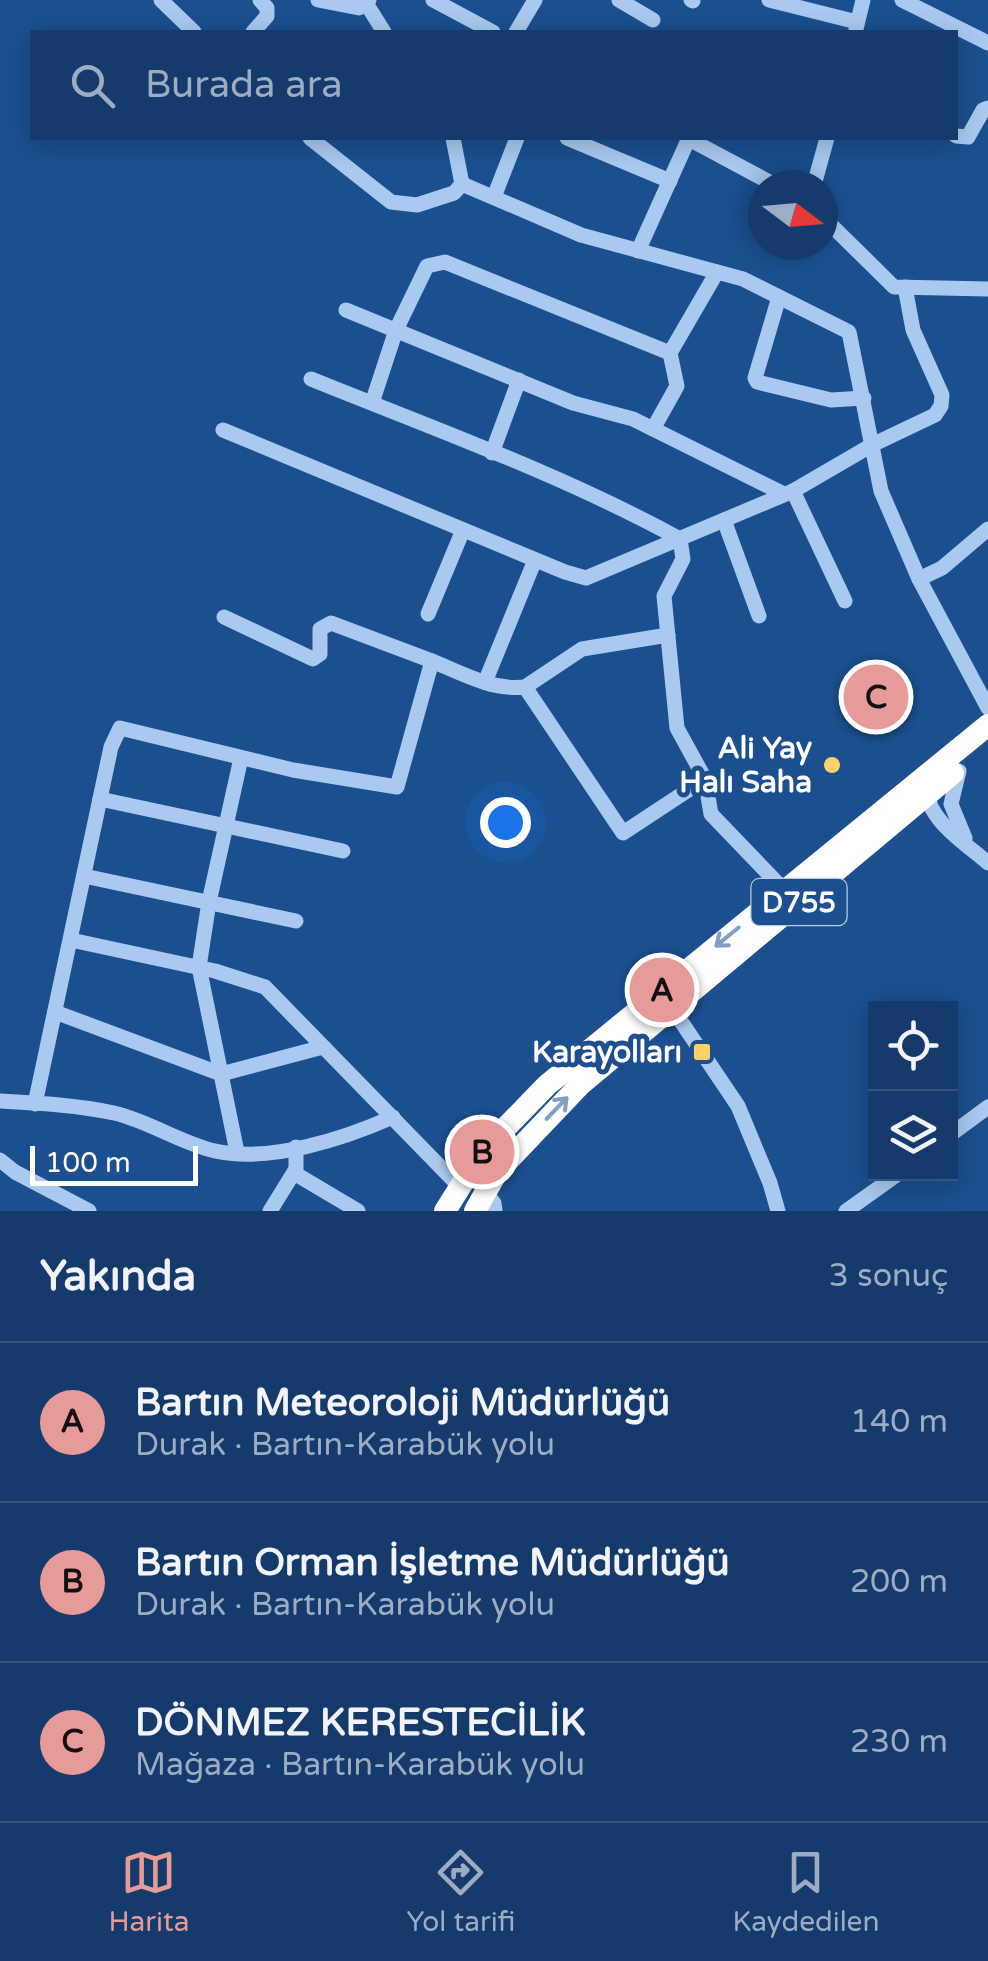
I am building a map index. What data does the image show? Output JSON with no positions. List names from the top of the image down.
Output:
{
  "streets": {
    "highway": ["D755"]
  },
  "places": {
    "other": ["Ali Yay Halı Saha"],
    "transit": ["Karayolları"]
  },
  "scale_bar": "100 m",
  "north": "right",
  "page": {
    "search": "Burada ara",
    "pins": ["C", "A", "B"],
    "scale": "100 m",
    "heading": ["Yakında", "3 sonuç"],
    "list": [
      {
        "mark": "A",
        "name": "Bartın Meteoroloji Müdürlüğü",
        "note": "Durak · Bartın-Karabük yolu",
        "value": "140 m"
      },
      {
        "mark": "B",
        "name": "Bartın Orman İşletme Müdürlüğü",
        "note": "Durak · Bartın-Karabük yolu",
        "value": "200 m"
      },
      {
        "mark": "C",
        "name": "DÖNMEZ KERESTECİLİK",
        "note": "Mağaza · Bartın-Karabük yolu",
        "value": "230 m"
      }
    ],
    "nav": ["Harita", "Yol tarifi", "Kaydedilen"]
  }
}
